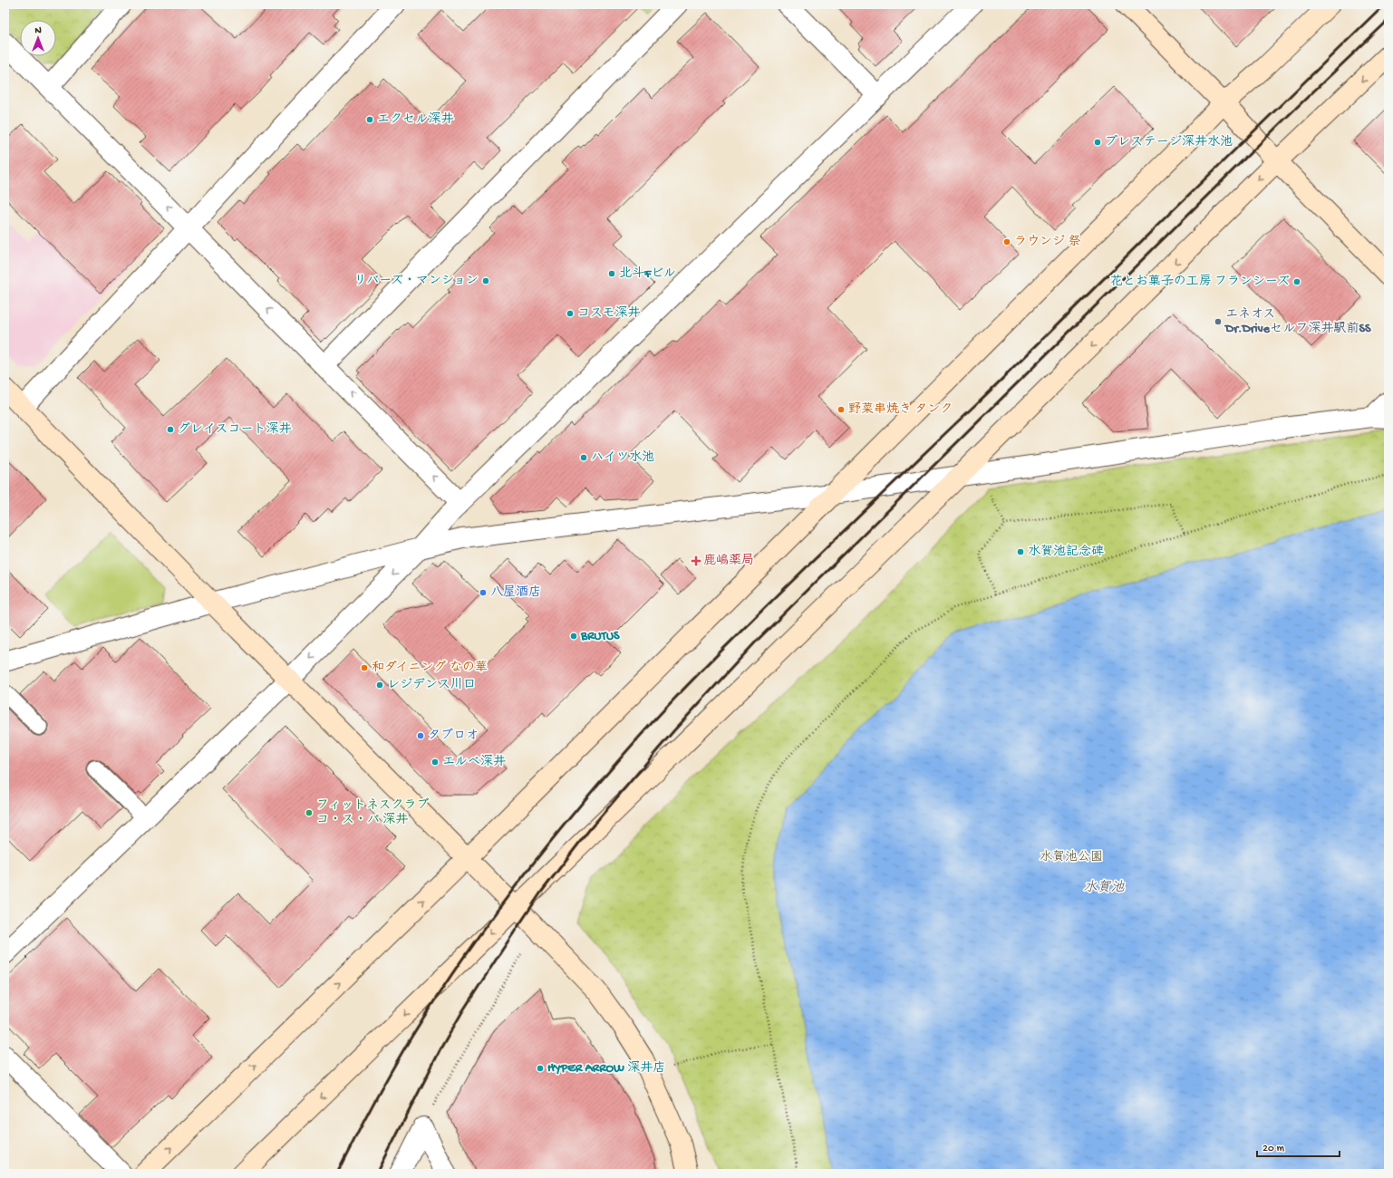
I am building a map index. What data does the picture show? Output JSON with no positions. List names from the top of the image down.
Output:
{
  "water": ["水賀池"],
  "parks": ["水賀池公園"],
  "places": {
    "other": [
      "エクセル深井",
      "プレステージ深井水池",
      "ラウンジ 祭",
      "北斗Fビル",
      "リバーズ・マンション",
      "花とお菓子の工房 フランシーズ",
      "コスモ深井",
      "エネオス Dr.Driveセルフ深井駅前SS",
      "野菜串焼き タンク",
      "グレイスコート深井",
      "ハイツ水池",
      "水賀池記念碑",
      "八屋酒店",
      "BRUTUS",
      "和ダイニング なの華",
      "レジデンス川口",
      "タブロオ",
      "エルベ深井",
      "フィットネスクラブ コ・ス・パ 深井",
      "HYPER ARROW 深井店"
    ],
    "health": ["鹿嶋薬局"]
  },
  "scale_bar": "20 m",
  "north": "top"
}
